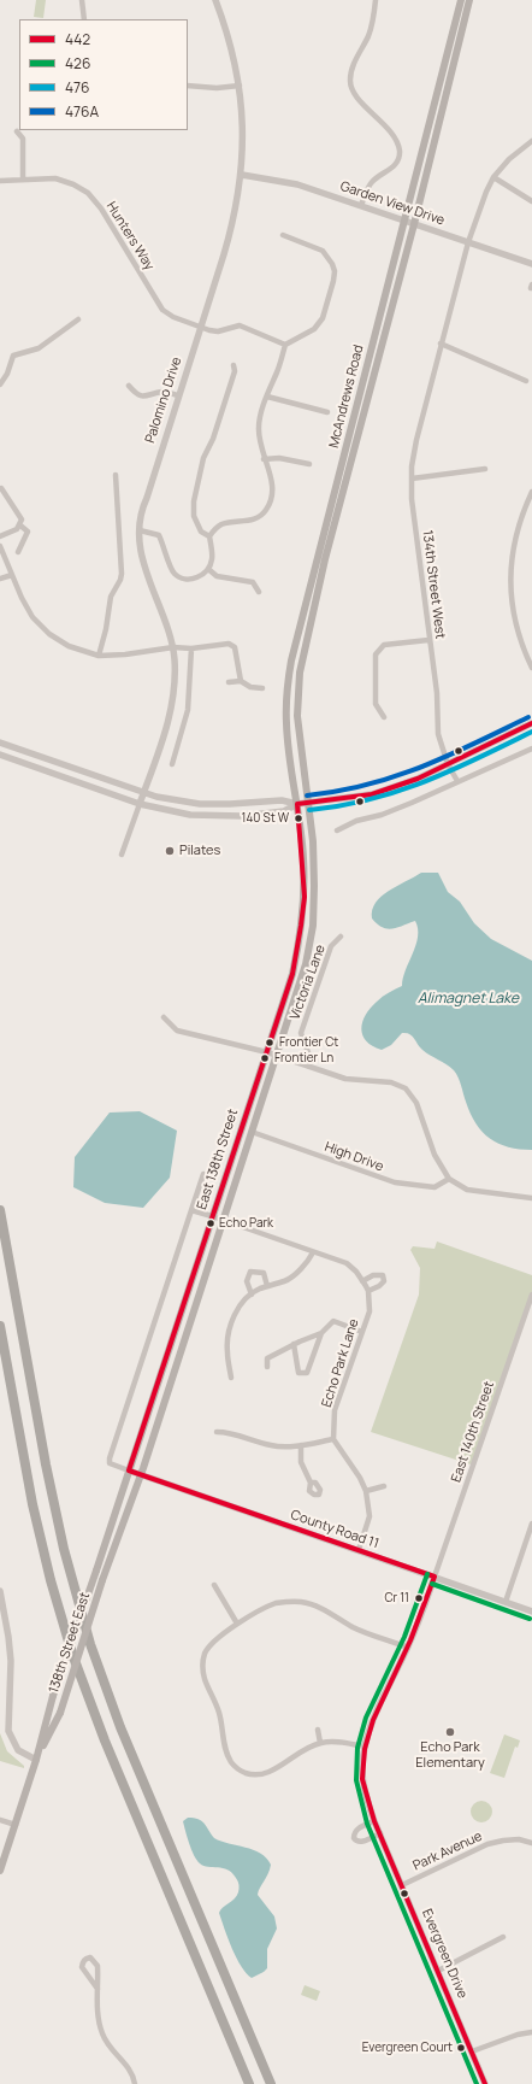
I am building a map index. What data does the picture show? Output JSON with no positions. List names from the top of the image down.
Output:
{
  "streets": {
    "main road": ["McAndrews Road", "East 138th Street", "138th Street East"],
    "street": [
      "Garden View Drive",
      "Hunters Way",
      "Palomino Drive",
      "134th Street West",
      "Victoria Lane",
      "High Drive",
      "Echo Park Lane",
      "East 140th Street",
      "County Road 11",
      "Park Avenue",
      "Evergreen Drive"
    ]
  },
  "crossings": [
    ["Garden View Drive", "McAndrews Road"],
    ["Garden View Drive", "Palomino Drive"],
    ["Garden View Drive", "134th Street West"],
    ["Hunters Way", "Palomino Drive"],
    ["McAndrews Road", "East 138th Street"],
    ["High Drive", "East 138th Street"],
    ["East 138th Street", "County Road 11"],
    ["East 138th Street", "138th Street East"],
    ["East 140th Street", "County Road 11"],
    ["East 140th Street", "Evergreen Drive"],
    ["County Road 11", "Evergreen Drive"],
    ["Park Avenue", "Evergreen Drive"]
  ],
  "water": ["Alimagnet Lake"],
  "places": [
    "140 St W",
    "Pilates",
    "Frontier Ct",
    "Frontier Ln",
    "Echo Park",
    "Cr 11",
    "Echo Park Elementary",
    "Evergreen Court"
  ],
  "lines": [
    "transit line 476A",
    "transit line 442",
    "transit line 476",
    "transit line 426"
  ],
  "legend": [
    "442",
    "426",
    "476",
    "476A"
  ]
}
